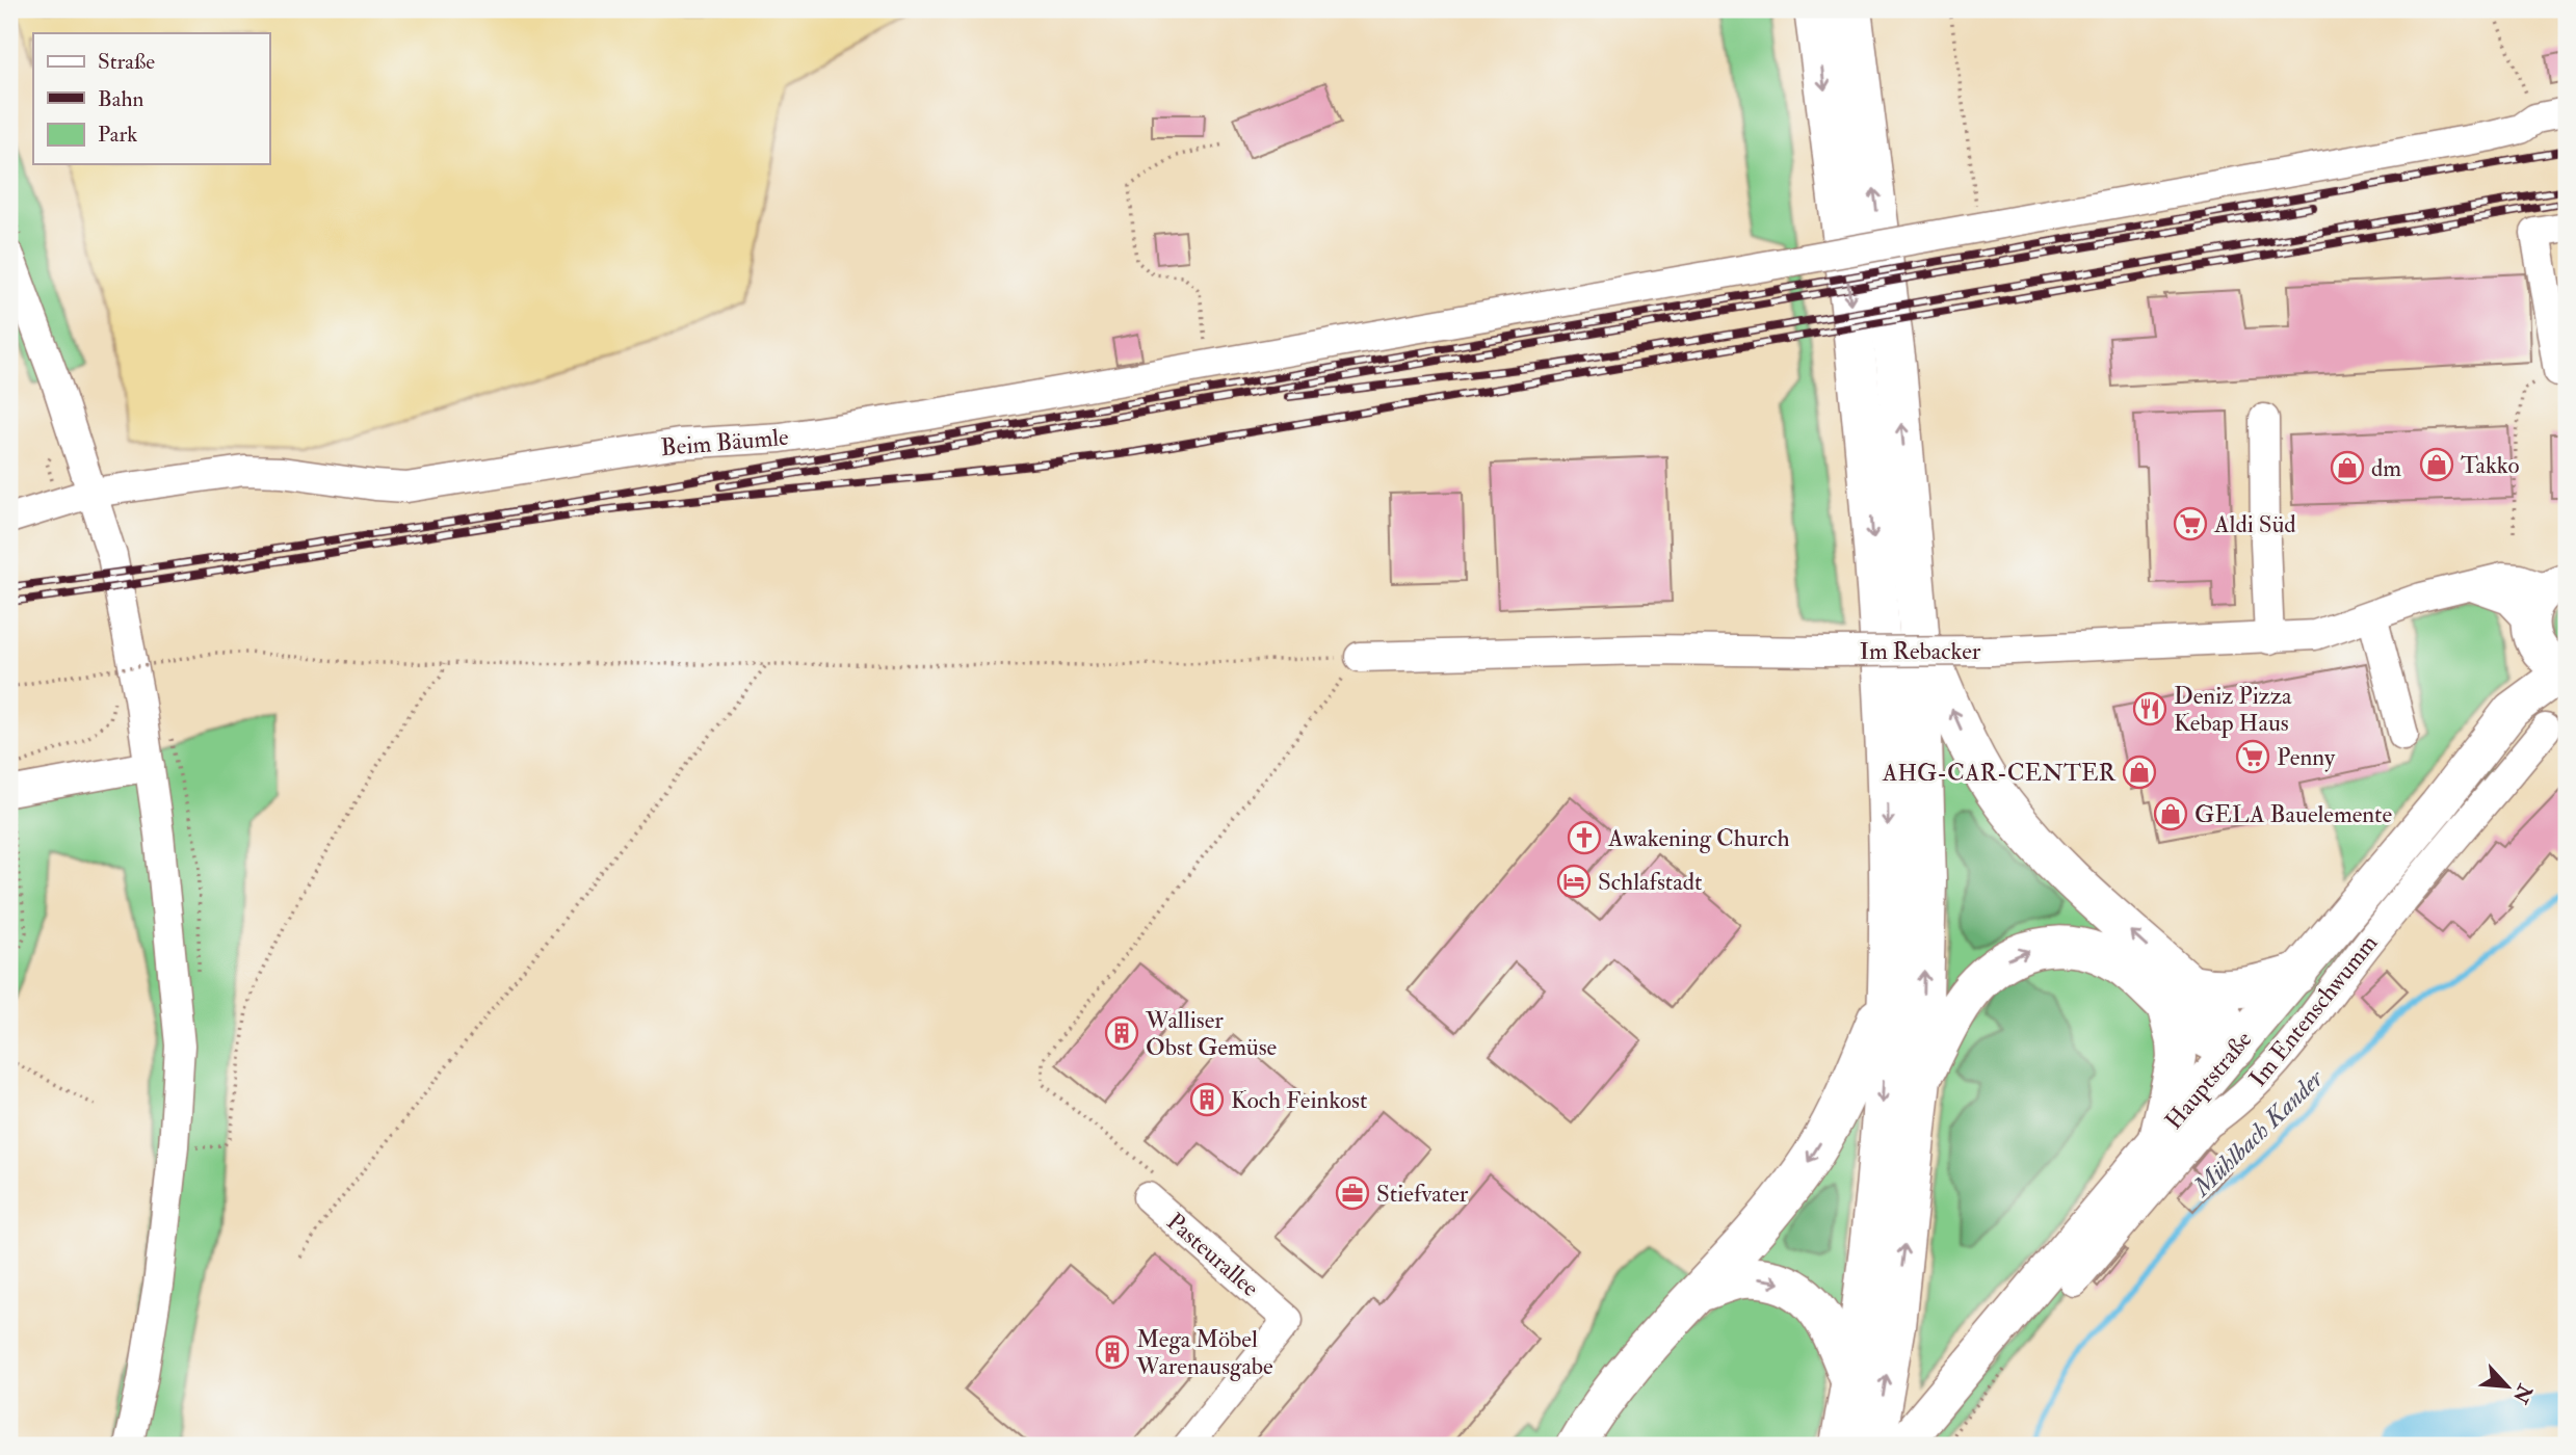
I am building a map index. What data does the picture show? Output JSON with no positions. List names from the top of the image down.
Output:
{
  "streets": {
    "main road": ["Hauptstraße"],
    "street": [
      "Beim Bäumle",
      "Im Rebacker",
      "Im Entenschwumm",
      "Pasteurallee"
    ]
  },
  "crossings": [
    ["Im Rebacker", "Hauptstraße"]
  ],
  "water": ["Mühlbach Kander"],
  "places": {
    "shop": [
      "Takko",
      "dm",
      "AHG-CAR-CENTER",
      "GELA Bauelemente"
    ],
    "supermarket": ["Aldi Süd", "Penny"],
    "restaurant": ["Deniz Pizza Kebap Haus"],
    "church": ["Awakening Church"],
    "hotel": ["Schlafstadt"],
    "building": ["Walliser Obst Gemüse", "Koch Feinkost", "Mega Möbel Warenausgabe"],
    "office": ["Stiefvater"]
  },
  "legend": ["Straße", "Bahn", "Park"],
  "north": "bottom right"
}
